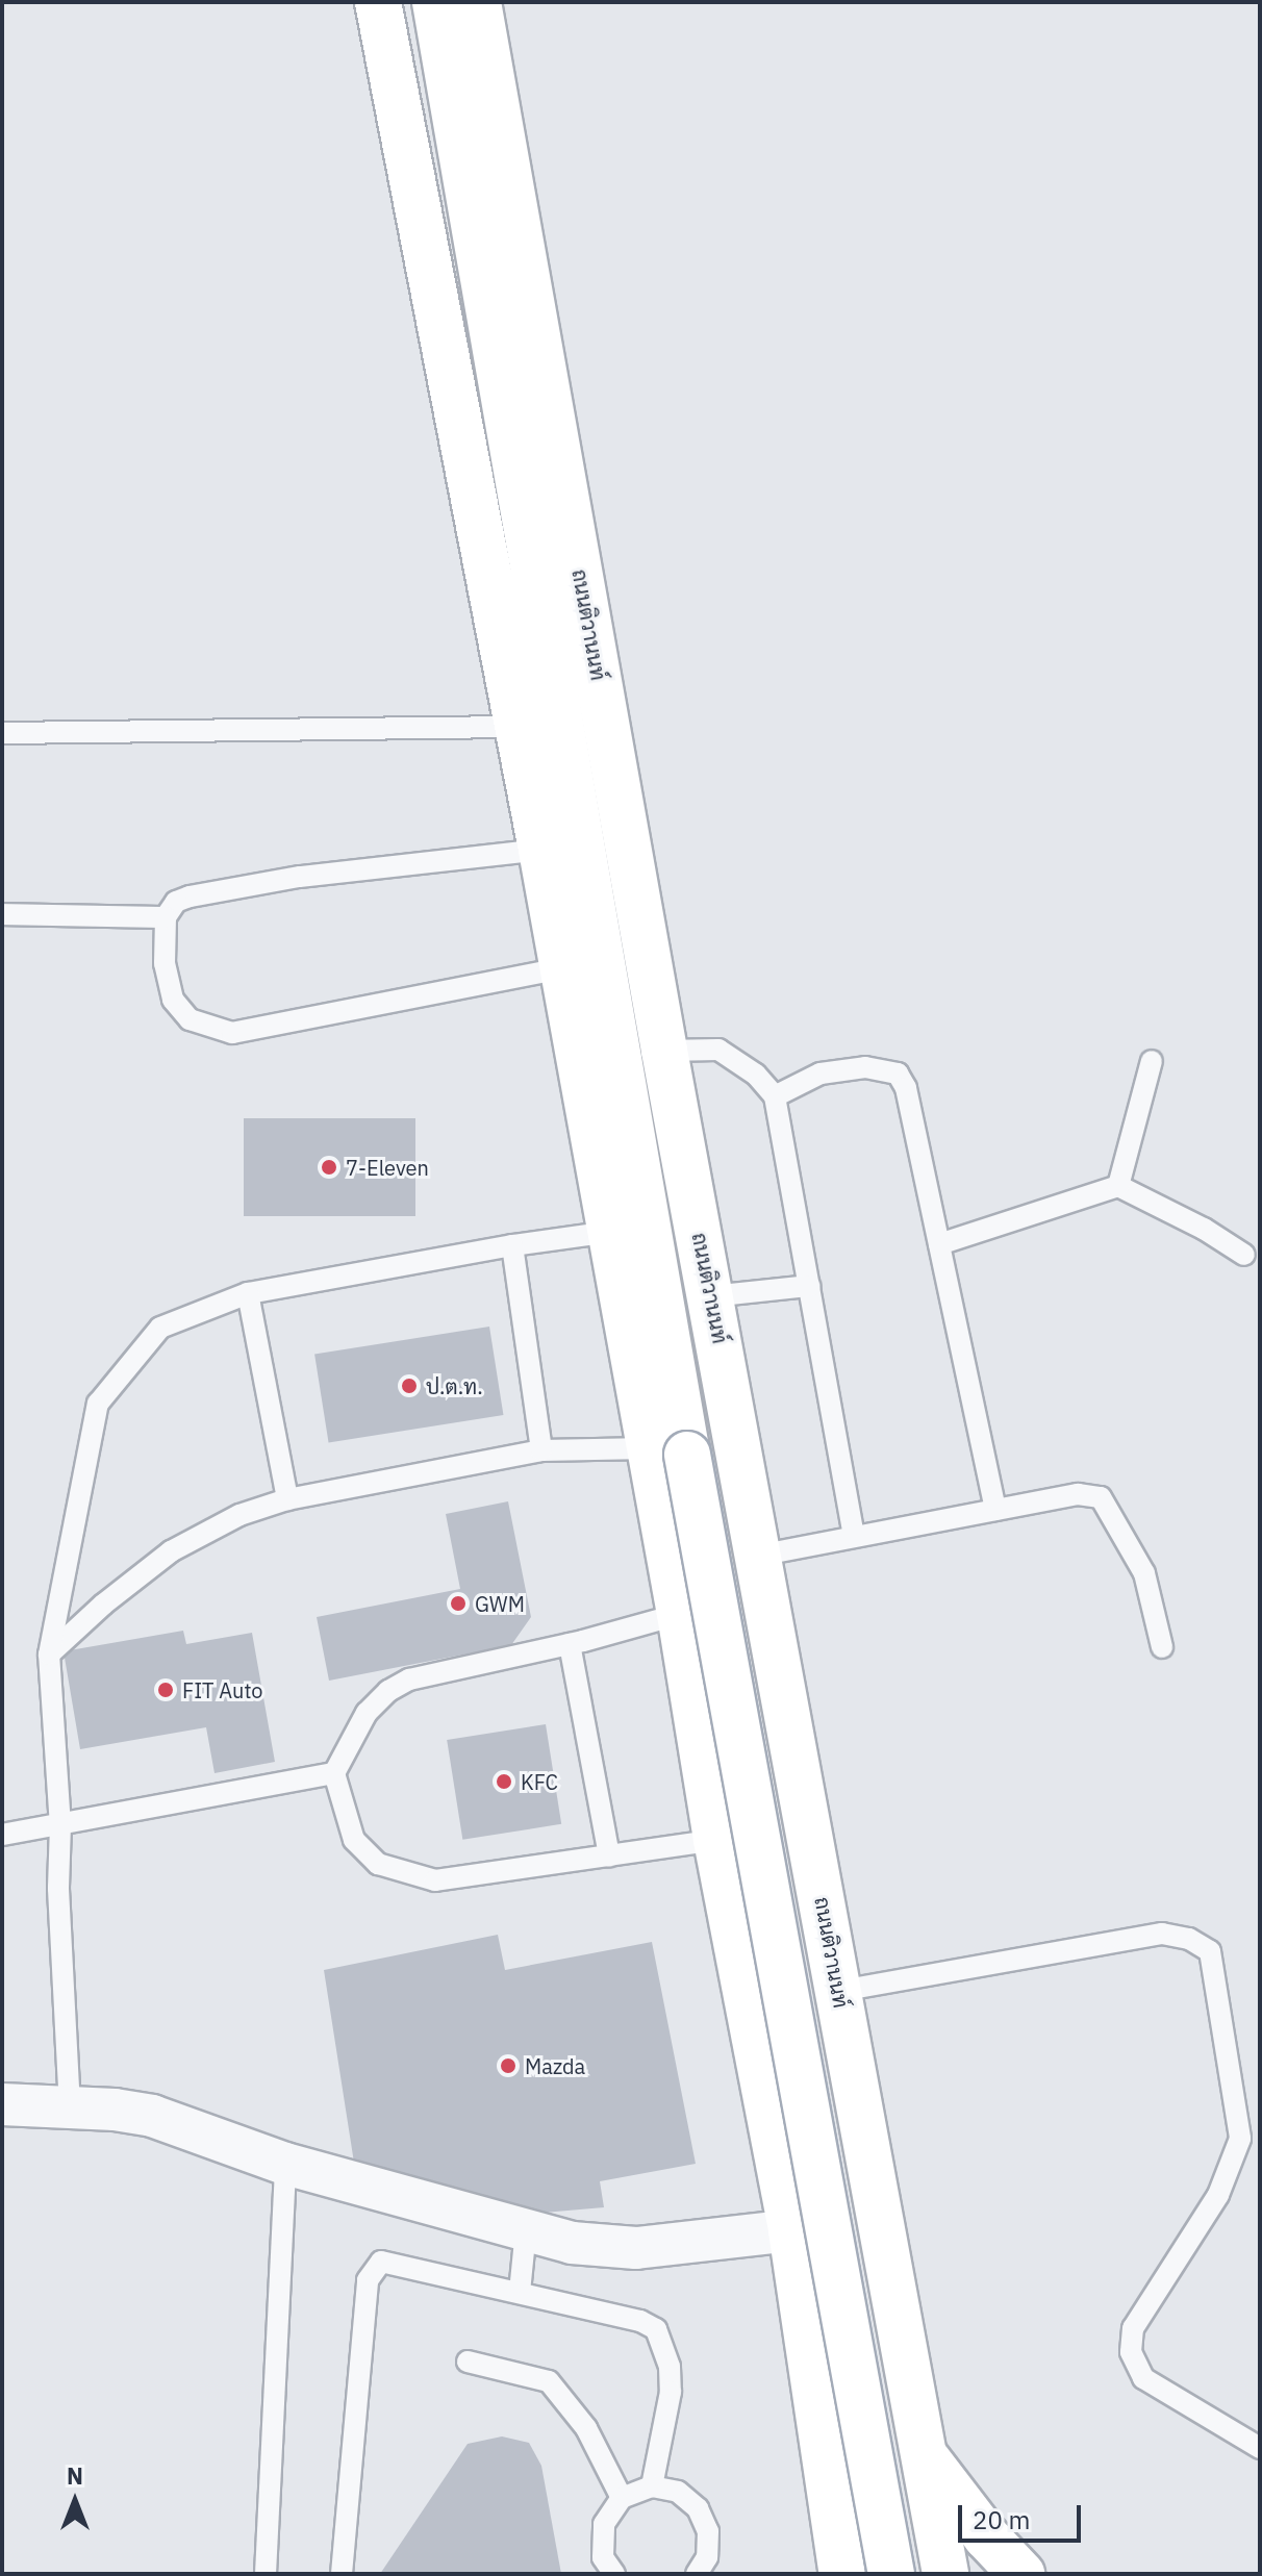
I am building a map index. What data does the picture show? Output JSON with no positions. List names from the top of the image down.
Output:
{
  "streets": {
    "main road": ["ถนนติวานนท์"]
  },
  "places": [
    "7-Eleven",
    "ป.ต.ท.",
    "GWM",
    "FIT Auto",
    "KFC",
    "Mazda"
  ],
  "scale_bar": "20 m",
  "north": "top"
}
